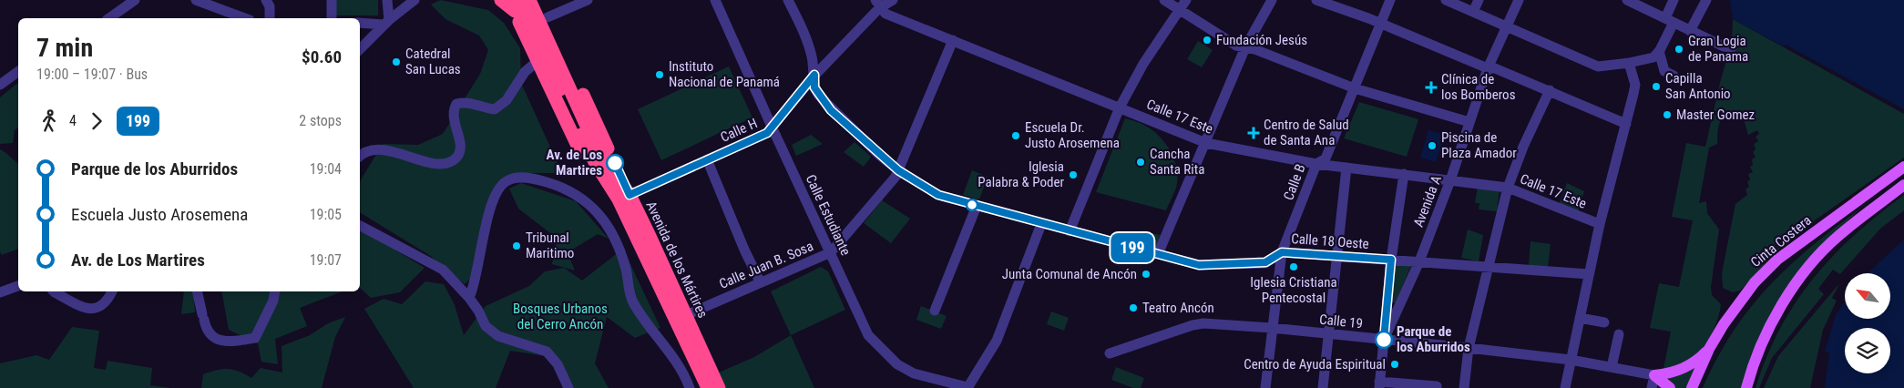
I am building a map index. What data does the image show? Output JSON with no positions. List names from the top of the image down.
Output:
{
  "streets": {
    "highway": ["Avenida de los Mártires"],
    "main road": ["Cinta Costera"],
    "street": [
      "Calle 17 Este",
      "Calle H",
      "Calle B",
      "Avenida A",
      "Calle Estudiante",
      "Calle 18 Oeste",
      "Calle Juan B. Sosa",
      "Calle 19"
    ]
  },
  "crossings": [
    ["Calle 17 Este", "Calle H"],
    ["Calle 17 Este", "Calle B"],
    ["Calle 17 Este", "Avenida A"],
    ["Calle 17 Este", "Calle Juan B. Sosa"],
    ["Calle H", "Calle Estudiante"],
    ["Calle H", "Calle 18 Oeste"],
    ["Calle H", "Avenida de los Mártires"],
    ["Calle B", "Calle 18 Oeste"],
    ["Calle B", "Calle 19"],
    ["Avenida A", "Calle 18 Oeste"],
    ["Avenida A", "Calle 19"],
    ["Calle Estudiante", "Calle Juan B. Sosa"],
    ["Calle 18 Oeste", "Calle Juan B. Sosa"],
    ["Avenida de los Mártires", "Calle Juan B. Sosa"]
  ],
  "parks": ["Bosques Urbanos del Cerro Ancón"],
  "places": {
    "other": [
      "Fundación Jesús",
      "Gran Logia de Panama",
      "Catedral San Lucas",
      "Instituto Nacional de Panamá",
      "Capilla San Antonio",
      "Master Gomez",
      "Escuela Dr. Justo Arosemena",
      "Piscina de Plaza Amador",
      "Cancha Santa Rita",
      "Av. de Los Martires",
      "Iglesia Palabra & Poder",
      "Tribunal Maritimo",
      "Iglesia Cristiana Pentecostal",
      "Junta Comunal de Ancón",
      "Teatro Ancón",
      "Parque de los Aburridos",
      "Centro de Ayuda Espiritual"
    ],
    "health": ["Clínica de los Bomberos", "Centro de Salud de Santa Ana"]
  },
  "lines": ["bus line 199"],
  "north": "top left",
  "page": {
    "on_map": "199",
    "heading": ["7 min", "19:00 – 19:07 · Bus", "$0.60"],
    "legs": ["4", "199", "2 stops"],
    "list": [
      {
        "name": "Parque de los Aburridos",
        "value": "19:04"
      },
      {
        "name": "Escuela Justo Arosemena",
        "value": "19:05"
      },
      {
        "name": "Av. de Los Martires",
        "value": "19:07"
      }
    ]
  }
}
